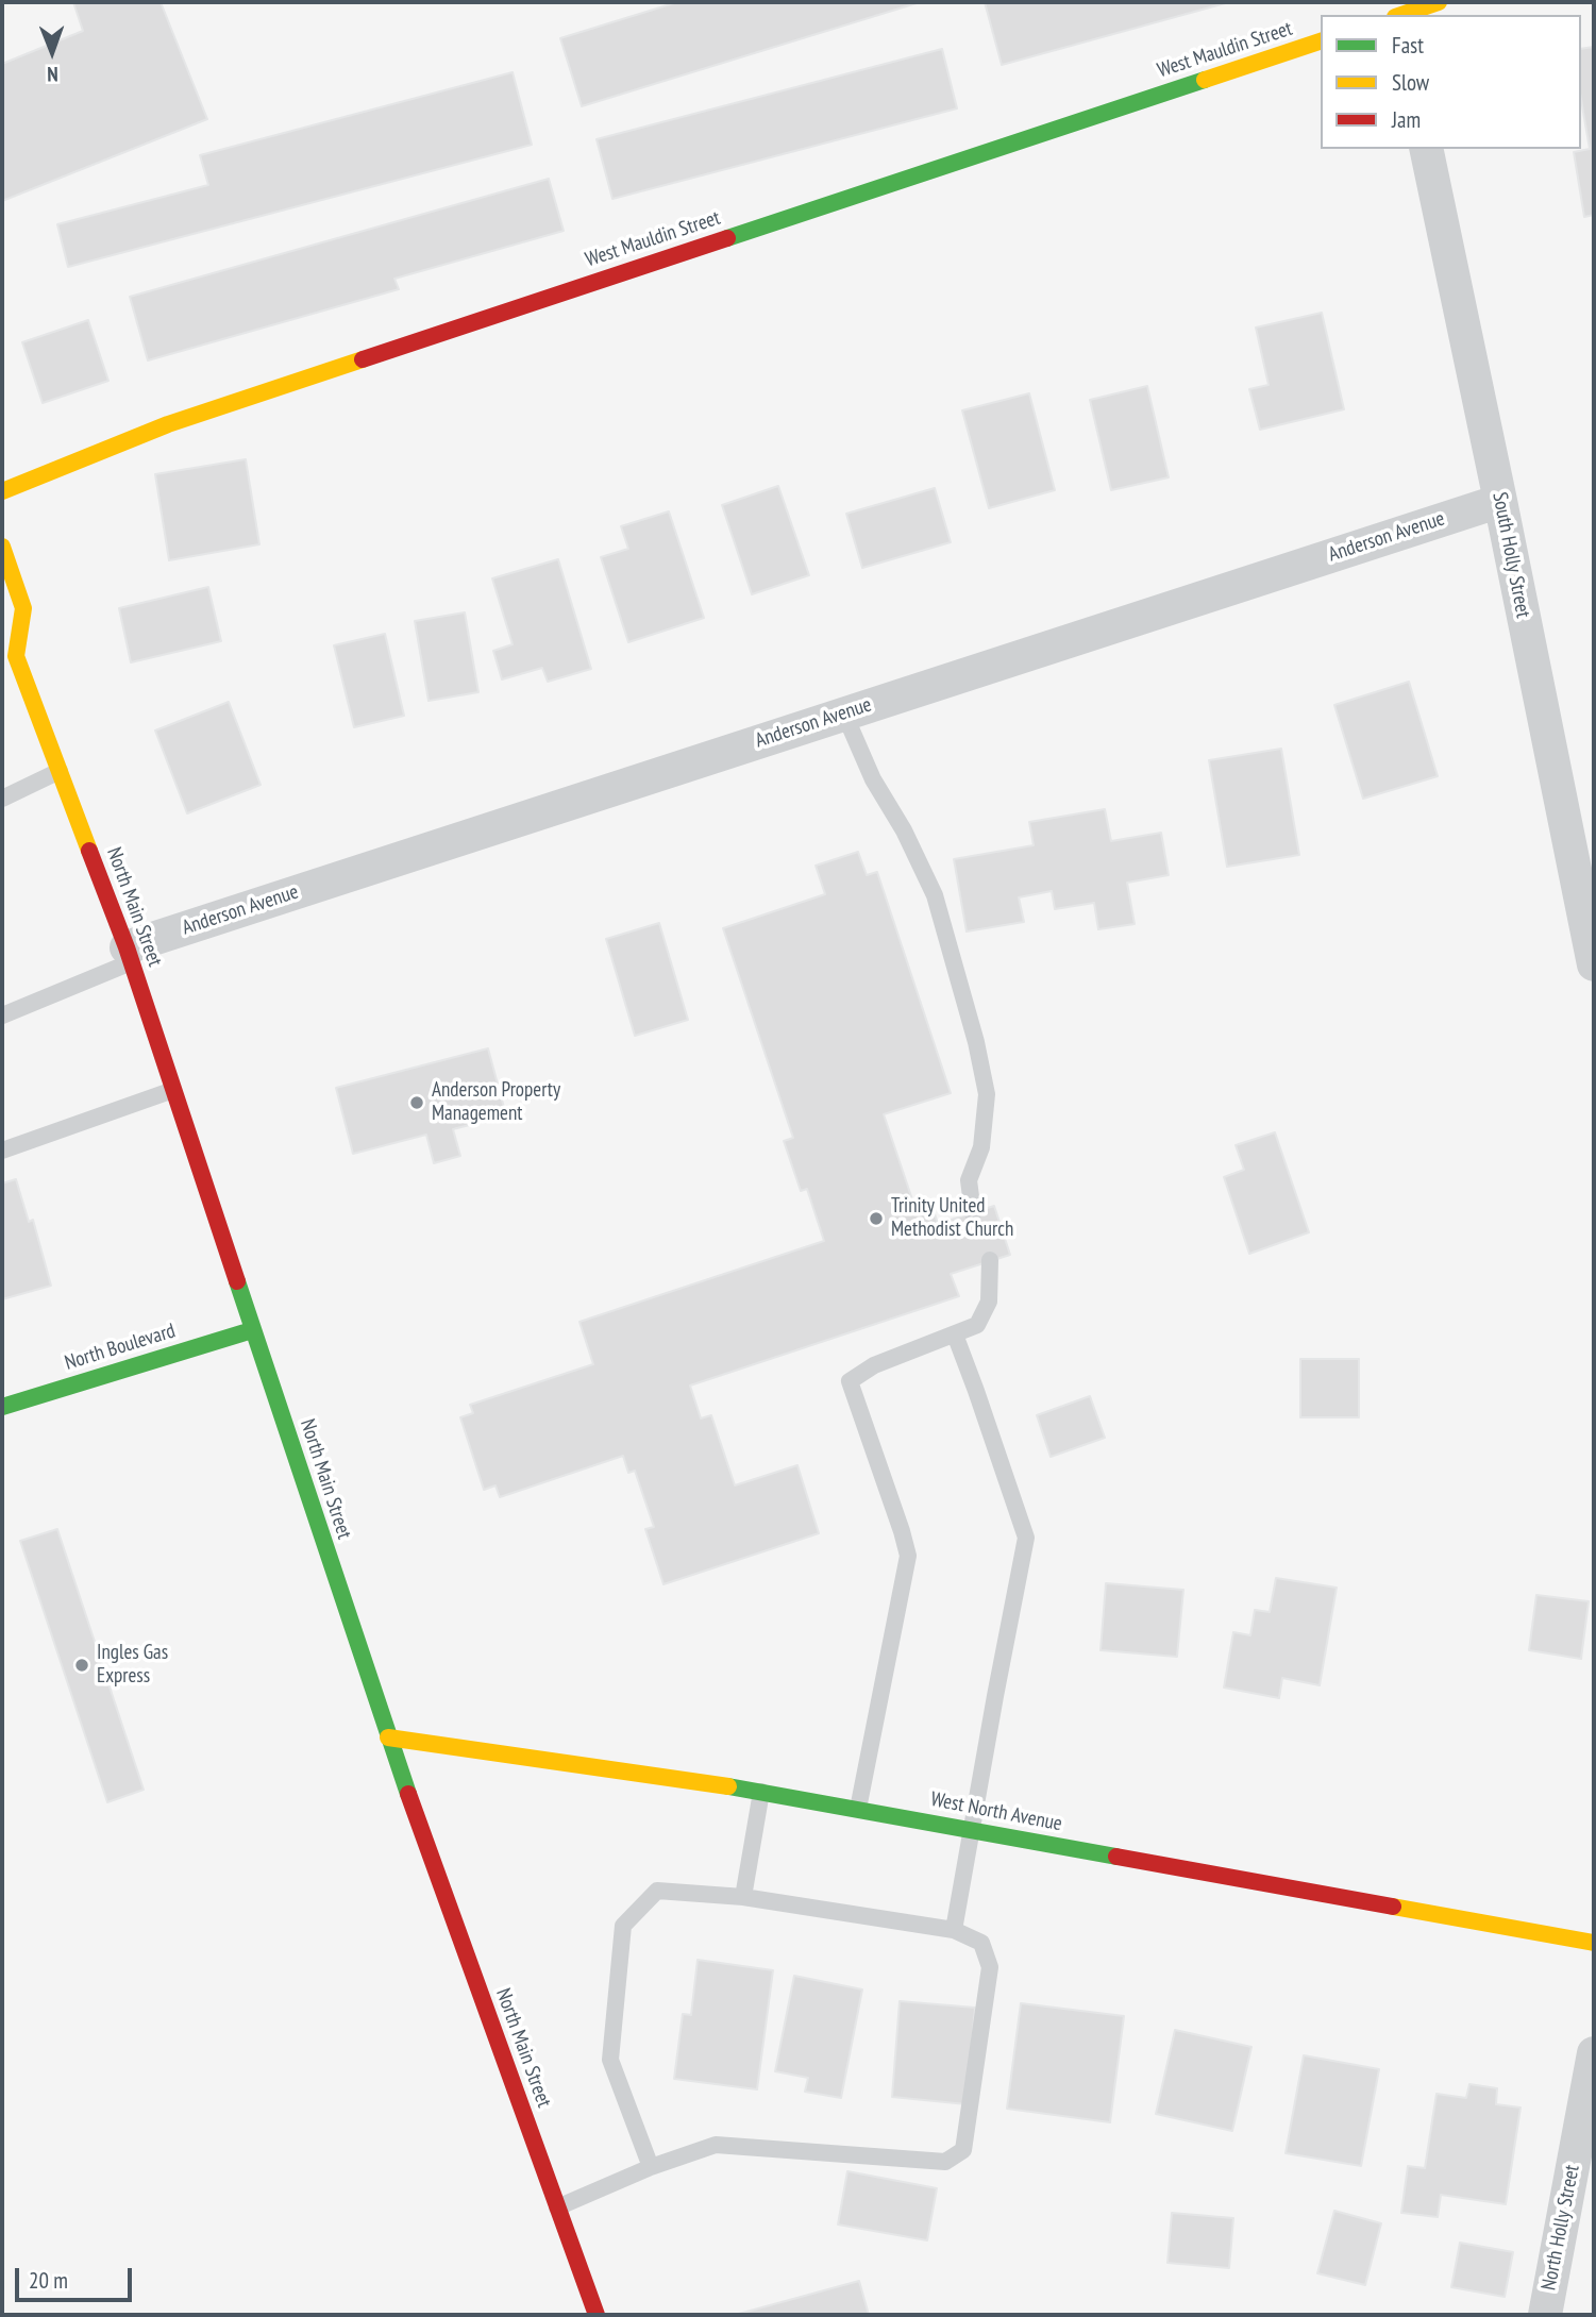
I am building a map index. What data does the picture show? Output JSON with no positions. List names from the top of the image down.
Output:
{
  "streets": {
    "main road": [
      "West Mauldin Street",
      "North Main Street",
      "North Boulevard",
      "West North Avenue"
    ],
    "street": ["Anderson Avenue", "South Holly Street", "North Holly Street"]
  },
  "crossings": [
    ["Anderson Avenue", "South Holly Street"],
    ["Anderson Avenue", "North Main Street"],
    ["North Main Street", "North Boulevard"],
    ["North Main Street", "West North Avenue"]
  ],
  "places": ["Anderson Property Management", "Trinity United Methodist Church", "Ingles Gas Express"],
  "legend": ["Fast", "Slow", "Jam"],
  "scale_bar": "20 m",
  "north": "bottom"
}
